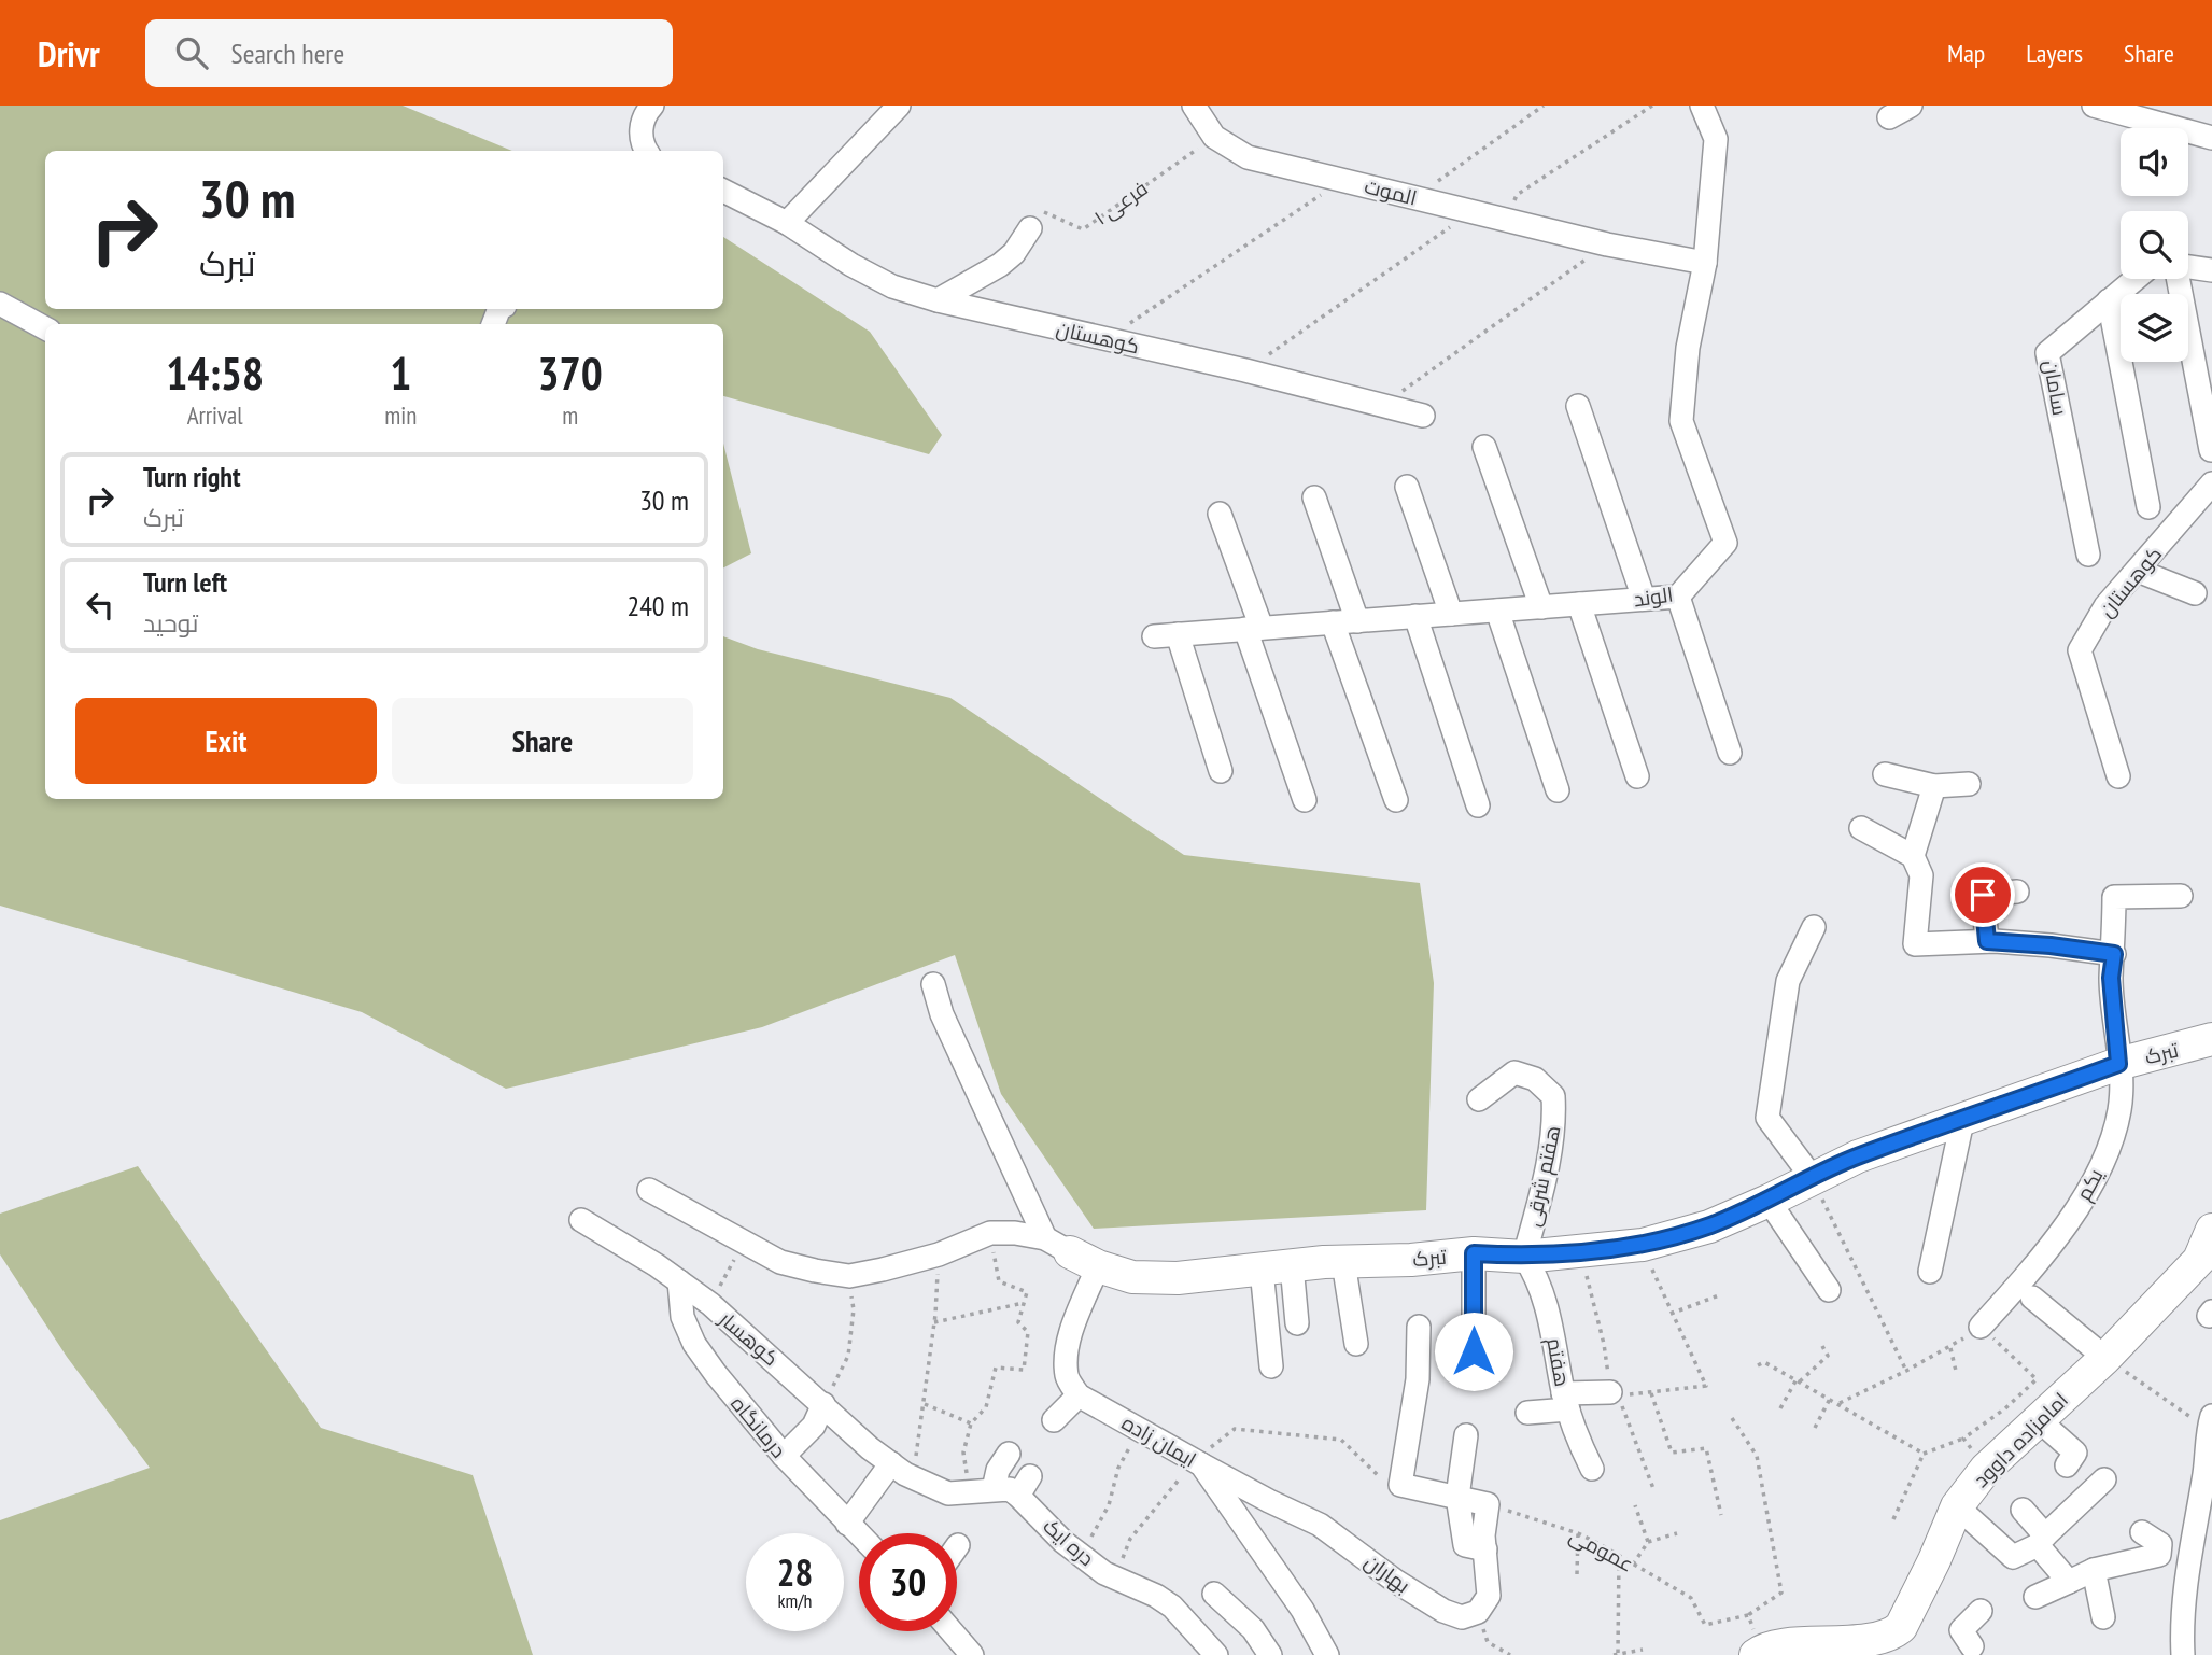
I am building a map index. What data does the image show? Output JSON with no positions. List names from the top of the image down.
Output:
{
  "streets": {
    "street": [
      "الموت",
      "کوهستان",
      "سامان",
      "الوند",
      "تبرک",
      "هفتم شرقی",
      "یکم",
      "کوهسار",
      "هفتم",
      "درمانگاه",
      "امامزاده داوود",
      "ایمان زاده",
      "دره ایک",
      "بهاران"
    ],
    "path": ["فرعی ۱", "عمومی"]
  },
  "crossings": [
    ["الموت", "فرعی ۱"],
    ["الموت", "الوند"],
    ["تبرک", "هفتم شرقی"],
    ["تبرک", "یکم"],
    ["تبرک", "هفتم"],
    ["هفتم شرقی", "هفتم"],
    ["کوهسار", "درمانگاه"],
    ["کوهسار", "دره ایک"],
    ["ایمان زاده", "بهاران"]
  ],
  "page": {
    "header": "Drivr",
    "search": "Search here",
    "nav": ["Map", "Layers", "Share"],
    "turn": ["30 m", "تبرک"],
    "eta": [
      "14:58",
      "Arrival",
      "1",
      "min",
      "370",
      "m"
    ],
    "list": [
      {
        "name": "Turn right",
        "note": "تبرک",
        "value": "30 m"
      },
      {
        "name": "Turn left",
        "note": "توحید",
        "value": "240 m"
      }
    ],
    "buttons": ["Exit", "Share"],
    "speed": "28 km/h",
    "limit": "30"
  }
}
